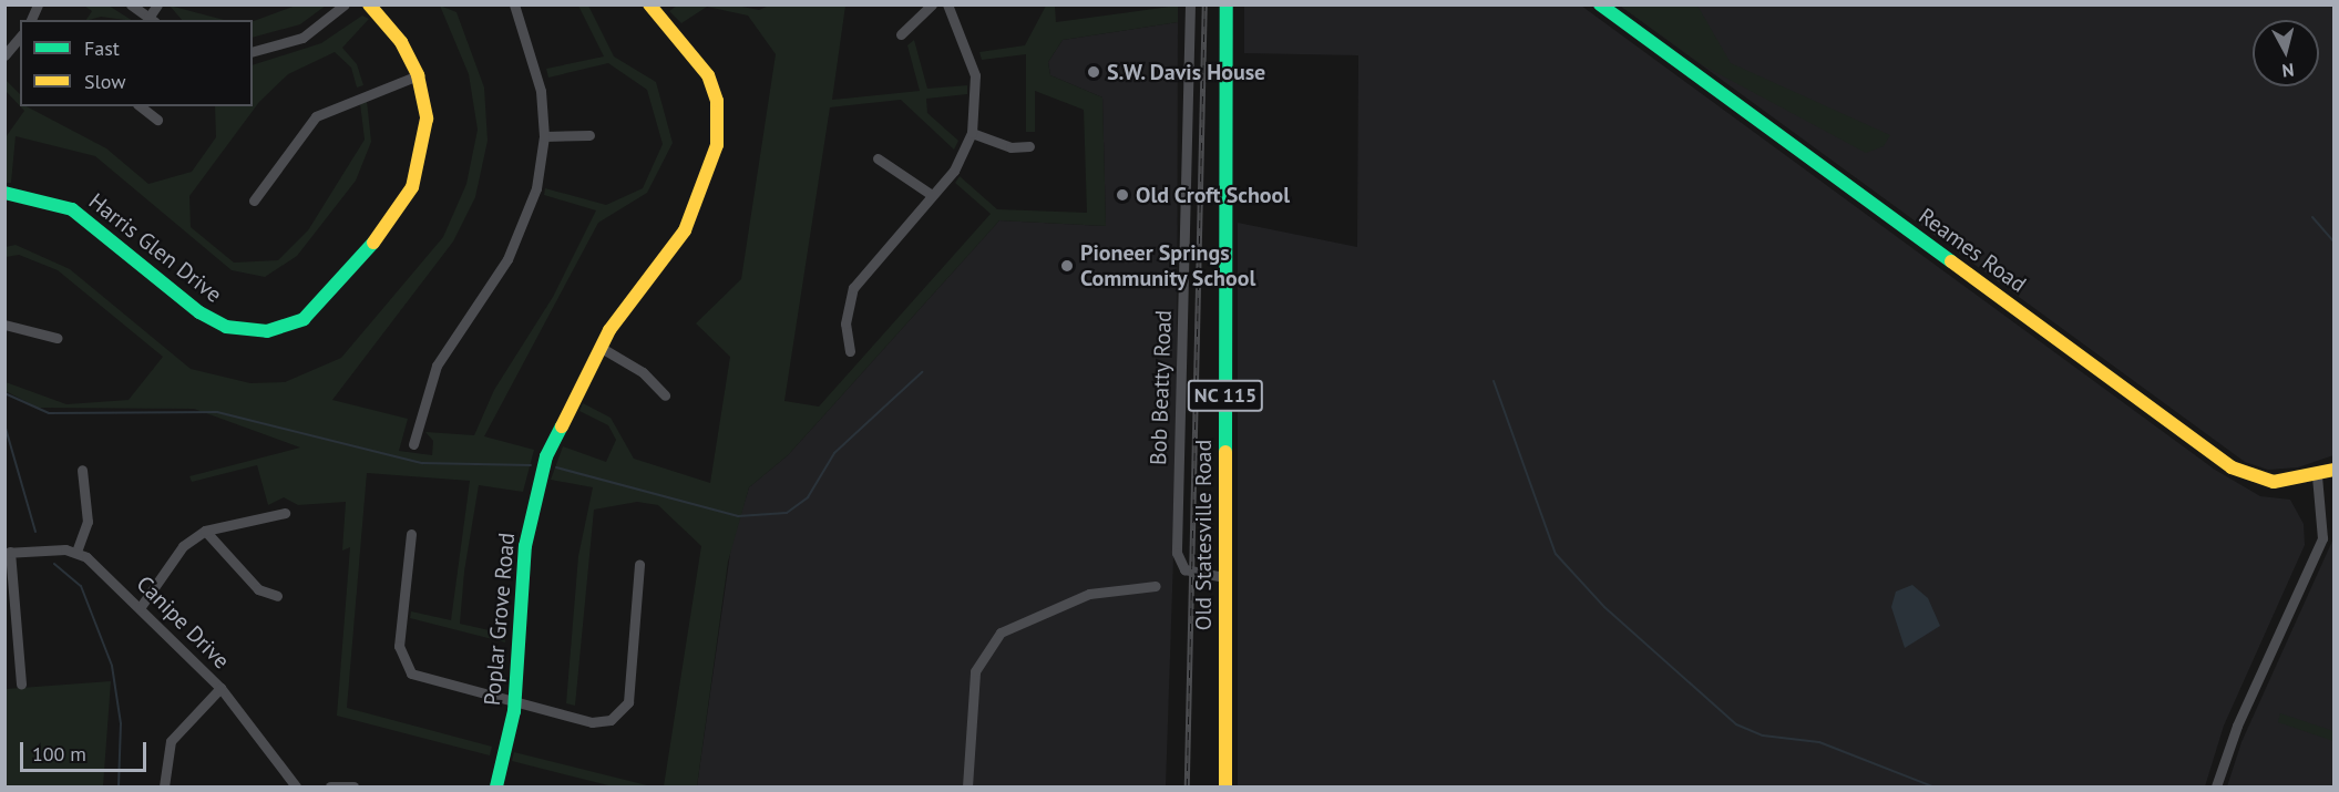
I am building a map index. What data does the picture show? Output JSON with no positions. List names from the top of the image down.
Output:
{
  "streets": {
    "main road": [
      "Harris Glen Drive",
      "Reames Road",
      "NC 115",
      "Old Statesville Road",
      "Poplar Grove Road"
    ],
    "street": ["Bob Beatty Road", "Canipe Drive"]
  },
  "crossings": [
    ["Bob Beatty Road", "Old Statesville Road"]
  ],
  "places": ["S.W. Davis House", "Old Croft School", "Pioneer Springs Community School"],
  "legend": ["Fast", "Slow"],
  "scale_bar": "100 m",
  "north": "bottom"
}
